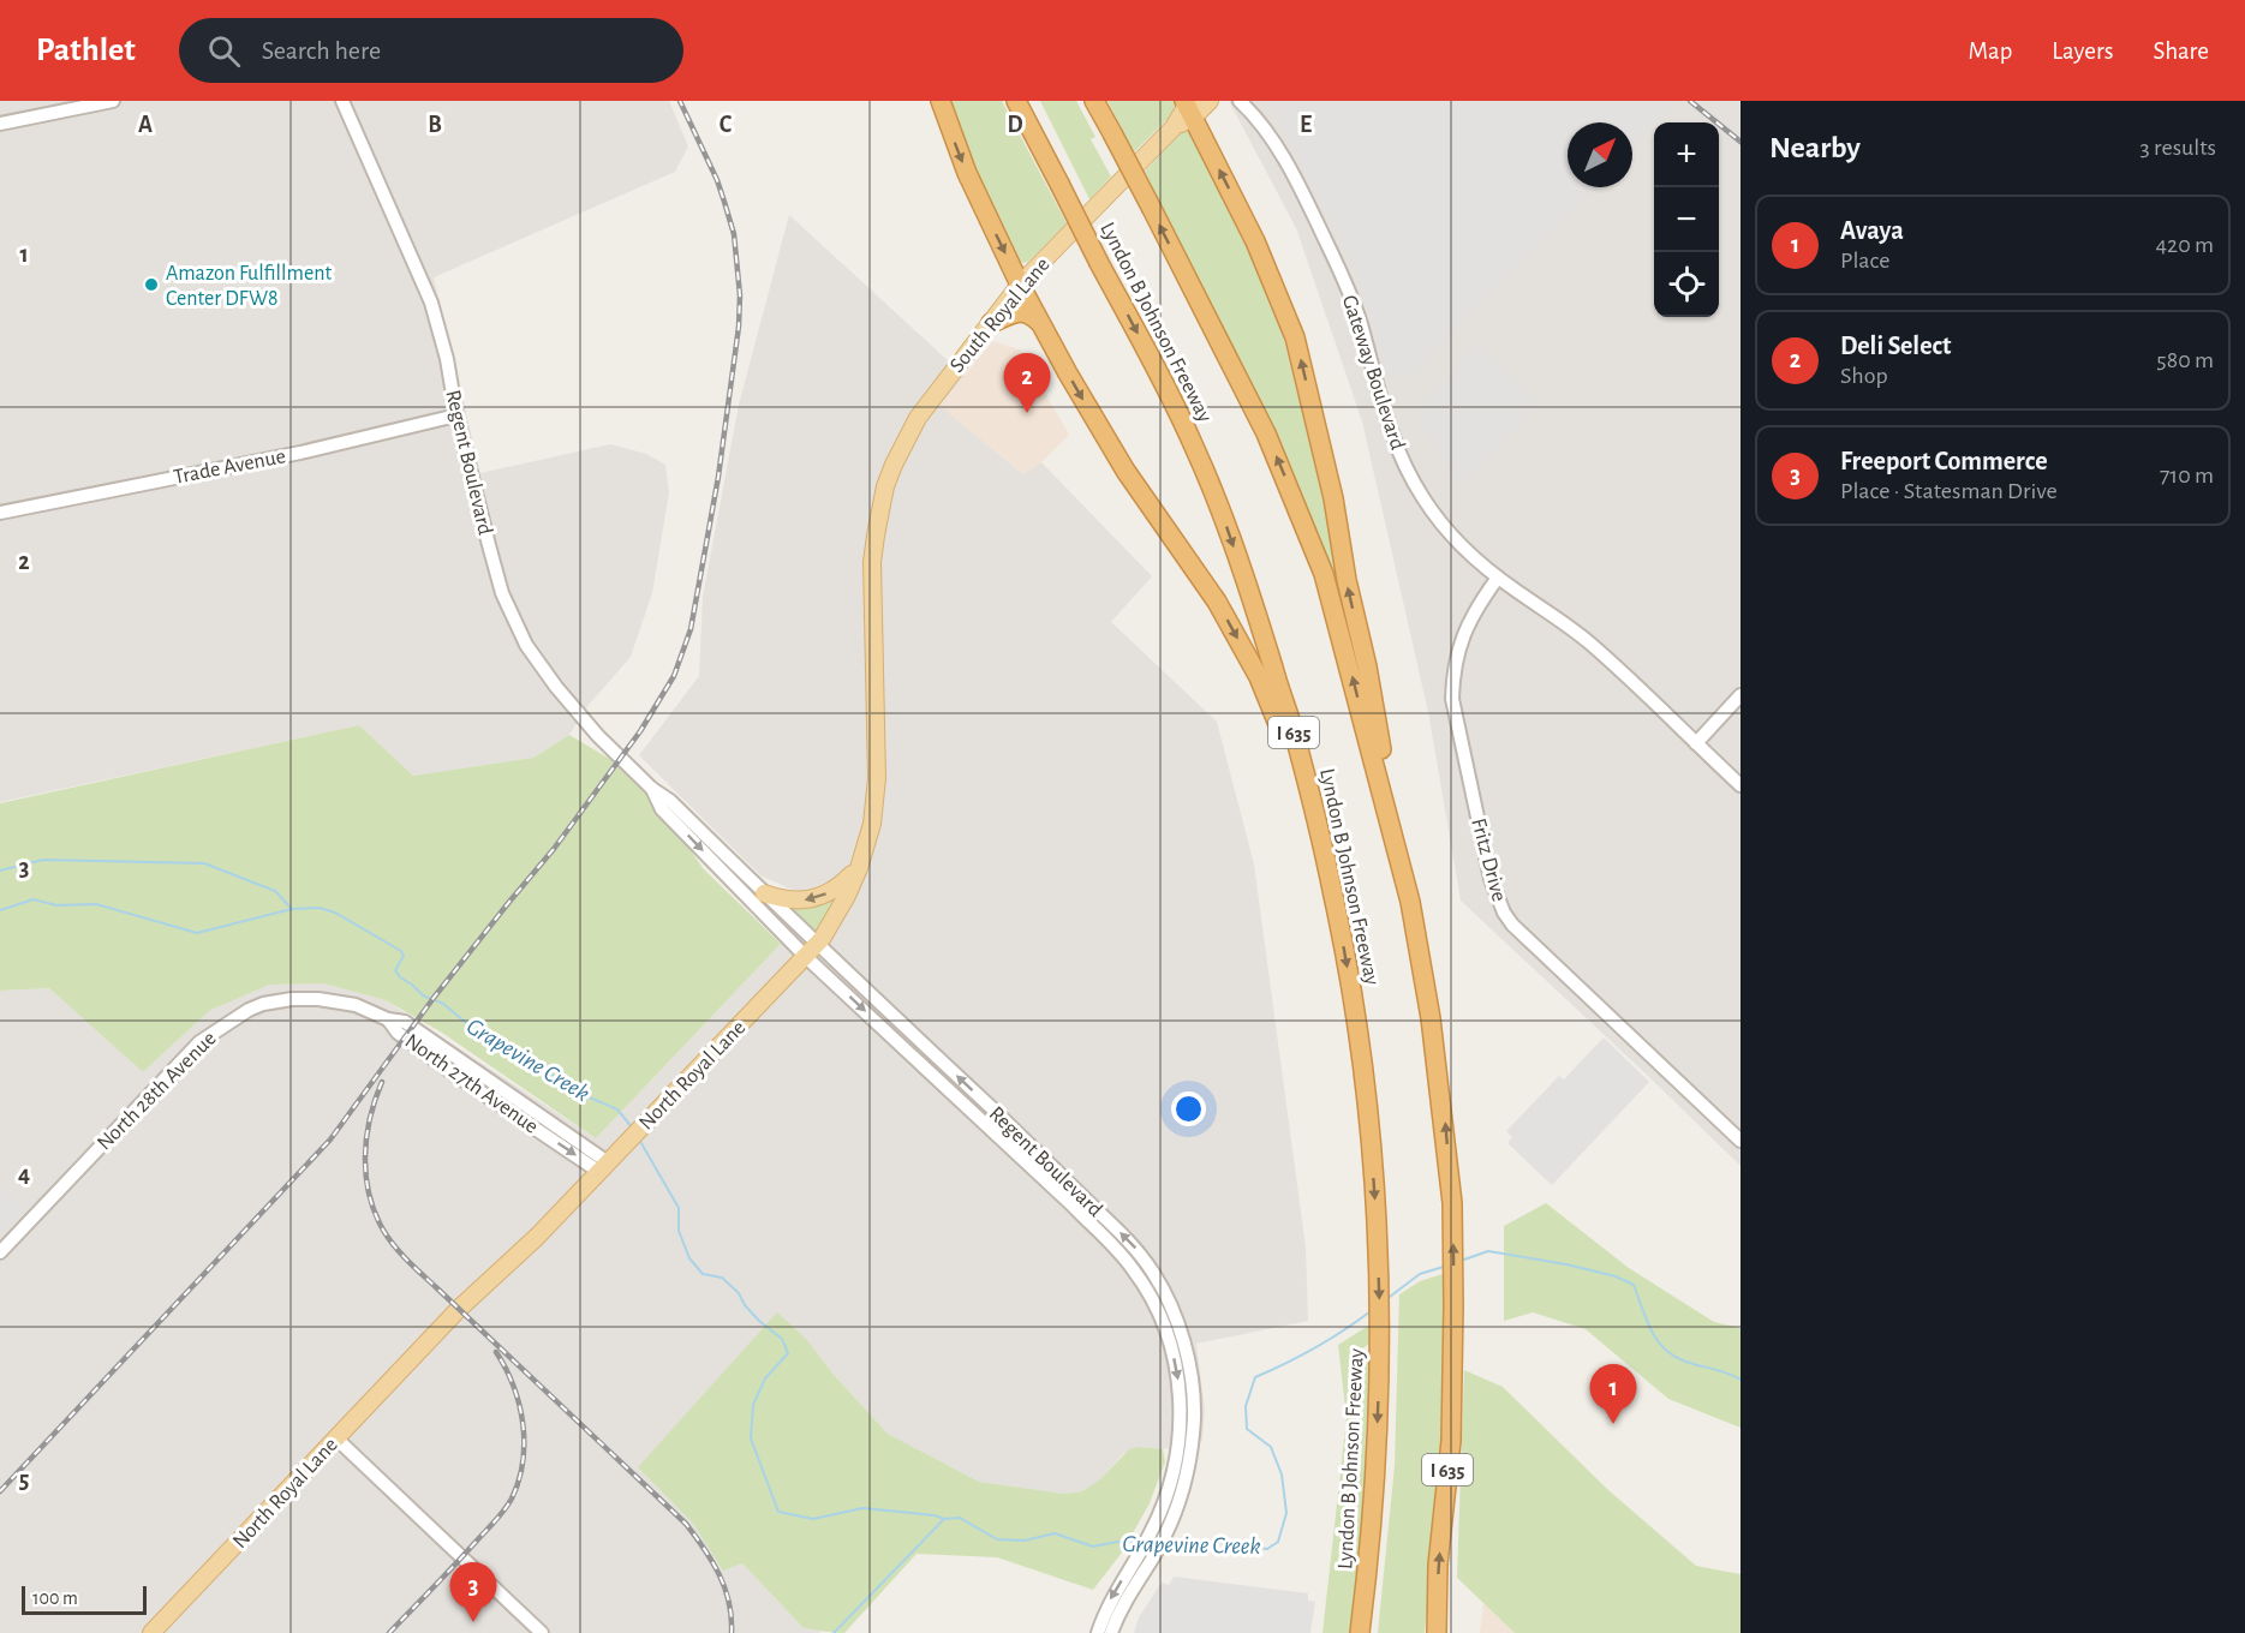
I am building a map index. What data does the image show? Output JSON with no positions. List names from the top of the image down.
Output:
{
  "streets": {
    "highway": ["Lyndon B Johnson Freeway", "I 635"],
    "main road": ["South Royal Lane", "North Royal Lane"],
    "street": [
      "Gateway Boulevard",
      "Regent Boulevard",
      "Trade Avenue",
      "Fritz Drive",
      "North 27th Avenue",
      "North 28th Avenue"
    ]
  },
  "crossings": [
    ["South Royal Lane", "North Royal Lane"],
    ["Gateway Boulevard", "Fritz Drive"],
    ["Regent Boulevard", "Trade Avenue"],
    ["Regent Boulevard", "North Royal Lane"],
    ["North Royal Lane", "North 27th Avenue"],
    ["North 27th Avenue", "North 28th Avenue"]
  ],
  "water": ["Grapevine Creek"],
  "places": ["Amazon Fulfillment Center DFW8"],
  "scale_bar": "100 m",
  "north": "top right",
  "page": {
    "header": "Pathlet",
    "search": "Search here",
    "nav": ["Map", "Layers", "Share"],
    "heading": ["Nearby", "3 results"],
    "map_buttons": ["+", "−"],
    "list": [
      {
        "mark": "1",
        "name": "Avaya",
        "note": "Place",
        "value": "420 m"
      },
      {
        "mark": "2",
        "name": "Deli Select",
        "note": "Shop",
        "value": "580 m"
      },
      {
        "mark": "3",
        "name": "Freeport Commerce",
        "note": "Place · Statesman Drive",
        "value": "710 m"
      }
    ],
    "pins": ["2", "1", "3"],
    "scale": "100 m"
  },
  "grid": {
    "columns": [
      "A",
      "B",
      "C",
      "D",
      "E"
    ],
    "rows": [
      "1",
      "2",
      "3",
      "4",
      "5"
    ]
  }
}
